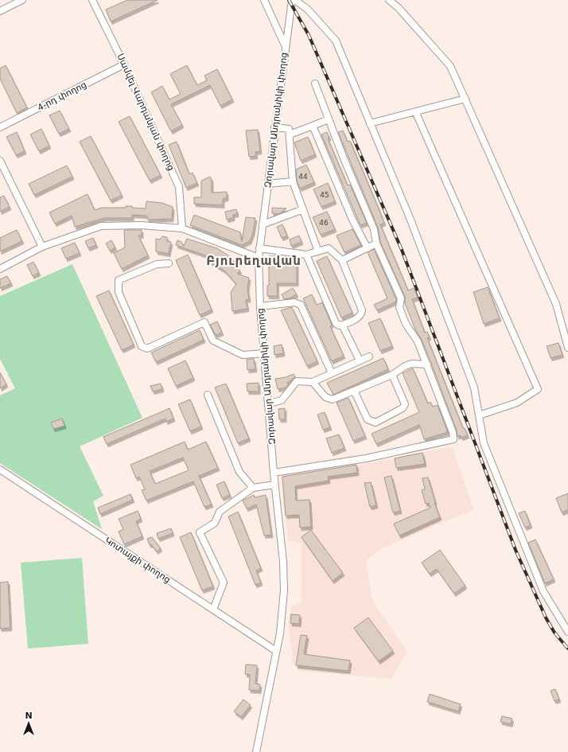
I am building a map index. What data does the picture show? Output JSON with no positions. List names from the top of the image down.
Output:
{
  "streets": {
    "street": [
      "4-րդ փողոց",
      "Սամվել Վարդանյան փողոց",
      "Զորավար Անդրանիկի փողոց",
      "Կոտայքի փողոց"
    ]
  },
  "crossings": [
    ["4-րդ փողոց", "Սամվել Վարդանյան փողոց"],
    ["Զորավար Անդրանիկի փողոց", "Կոտայքի փողոց"]
  ],
  "districts": ["Բյուրեղավան"],
  "house_numbers": ["44", "45", "46"],
  "north": "top"
}
